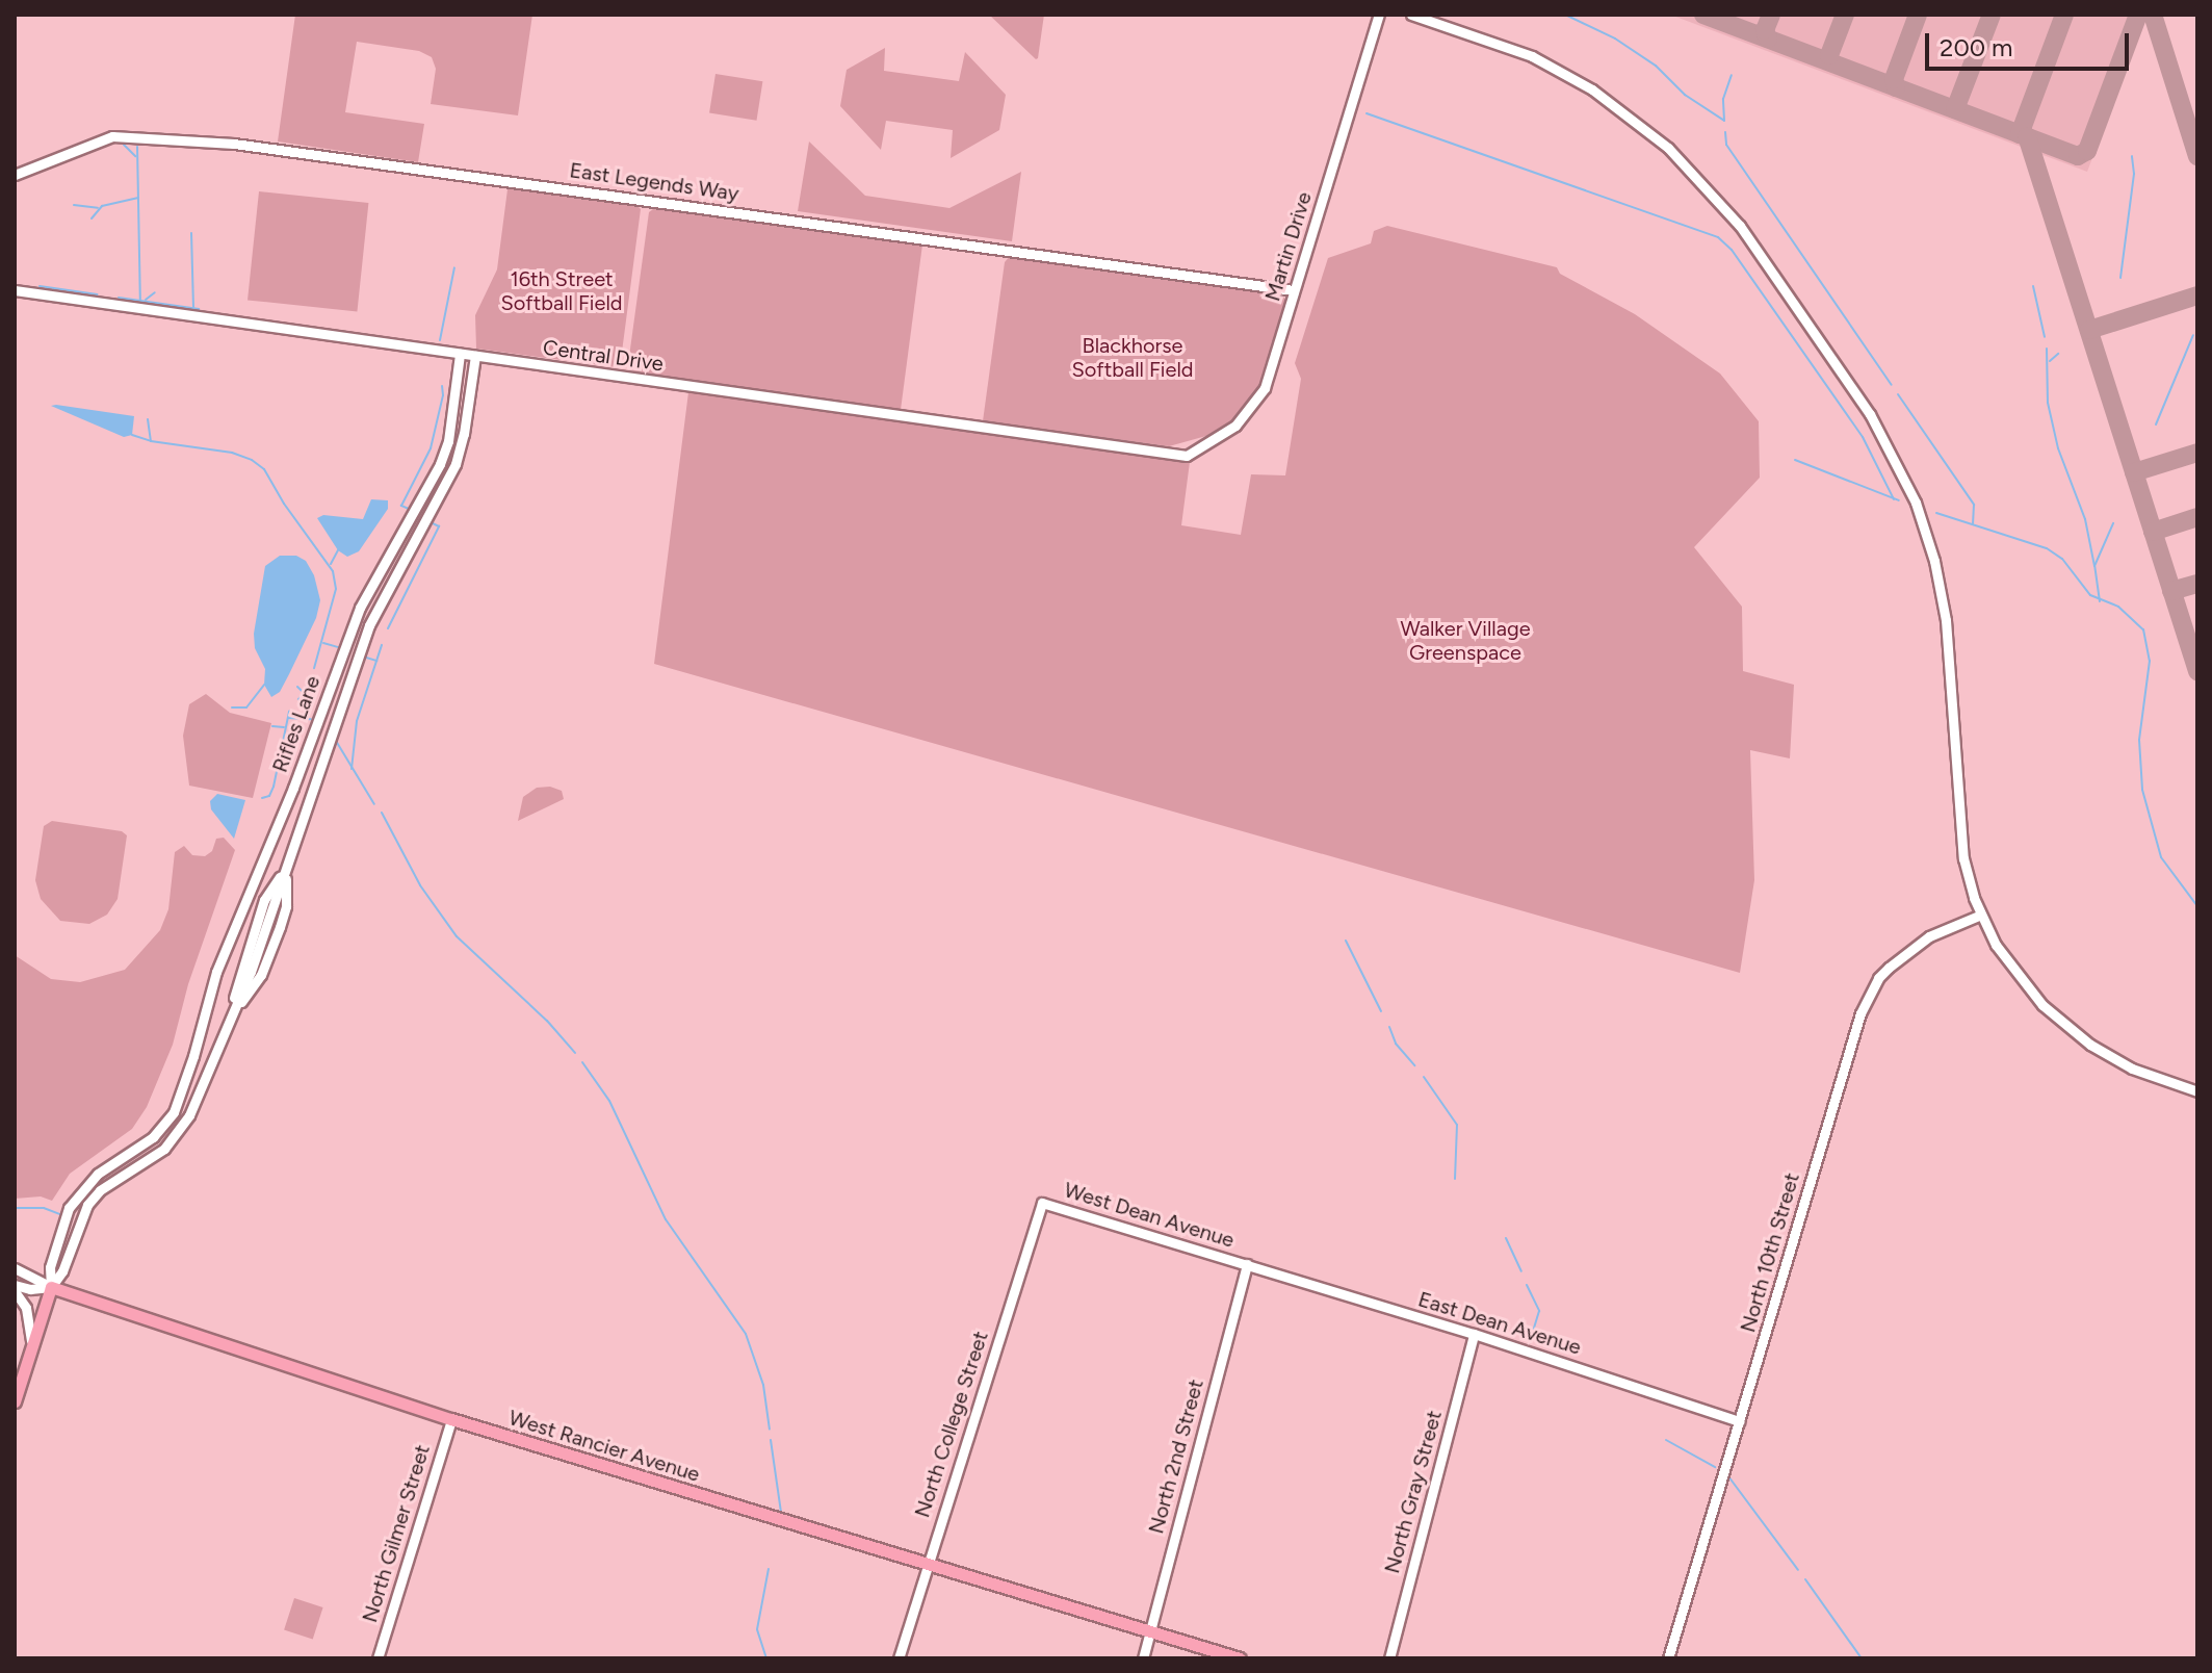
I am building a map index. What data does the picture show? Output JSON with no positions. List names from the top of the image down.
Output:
{
  "streets": {
    "main road": ["West Rancier Avenue"],
    "street": [
      "East Legends Way",
      "Martin Drive",
      "Central Drive",
      "Rifles Lane",
      "West Dean Avenue",
      "North 10th Street",
      "East Dean Avenue",
      "North College Street",
      "North 2nd Street",
      "North Gray Street",
      "North Gilmer Street"
    ]
  },
  "crossings": [
    ["East Legends Way", "Martin Drive"],
    ["Martin Drive", "Central Drive"],
    ["Central Drive", "Rifles Lane"],
    ["Rifles Lane", "West Rancier Avenue"],
    ["West Dean Avenue", "East Dean Avenue"],
    ["West Dean Avenue", "North College Street"],
    ["West Dean Avenue", "North 2nd Street"],
    ["North 10th Street", "East Dean Avenue"],
    ["East Dean Avenue", "North 2nd Street"],
    ["East Dean Avenue", "North Gray Street"],
    ["North College Street", "West Rancier Avenue"],
    ["West Rancier Avenue", "North 2nd Street"],
    ["West Rancier Avenue", "North Gilmer Street"]
  ],
  "parks": ["16th Street Softball Field", "Blackhorse Softball Field", "Walker Village Greenspace"],
  "scale_bar": "200 m"
}
